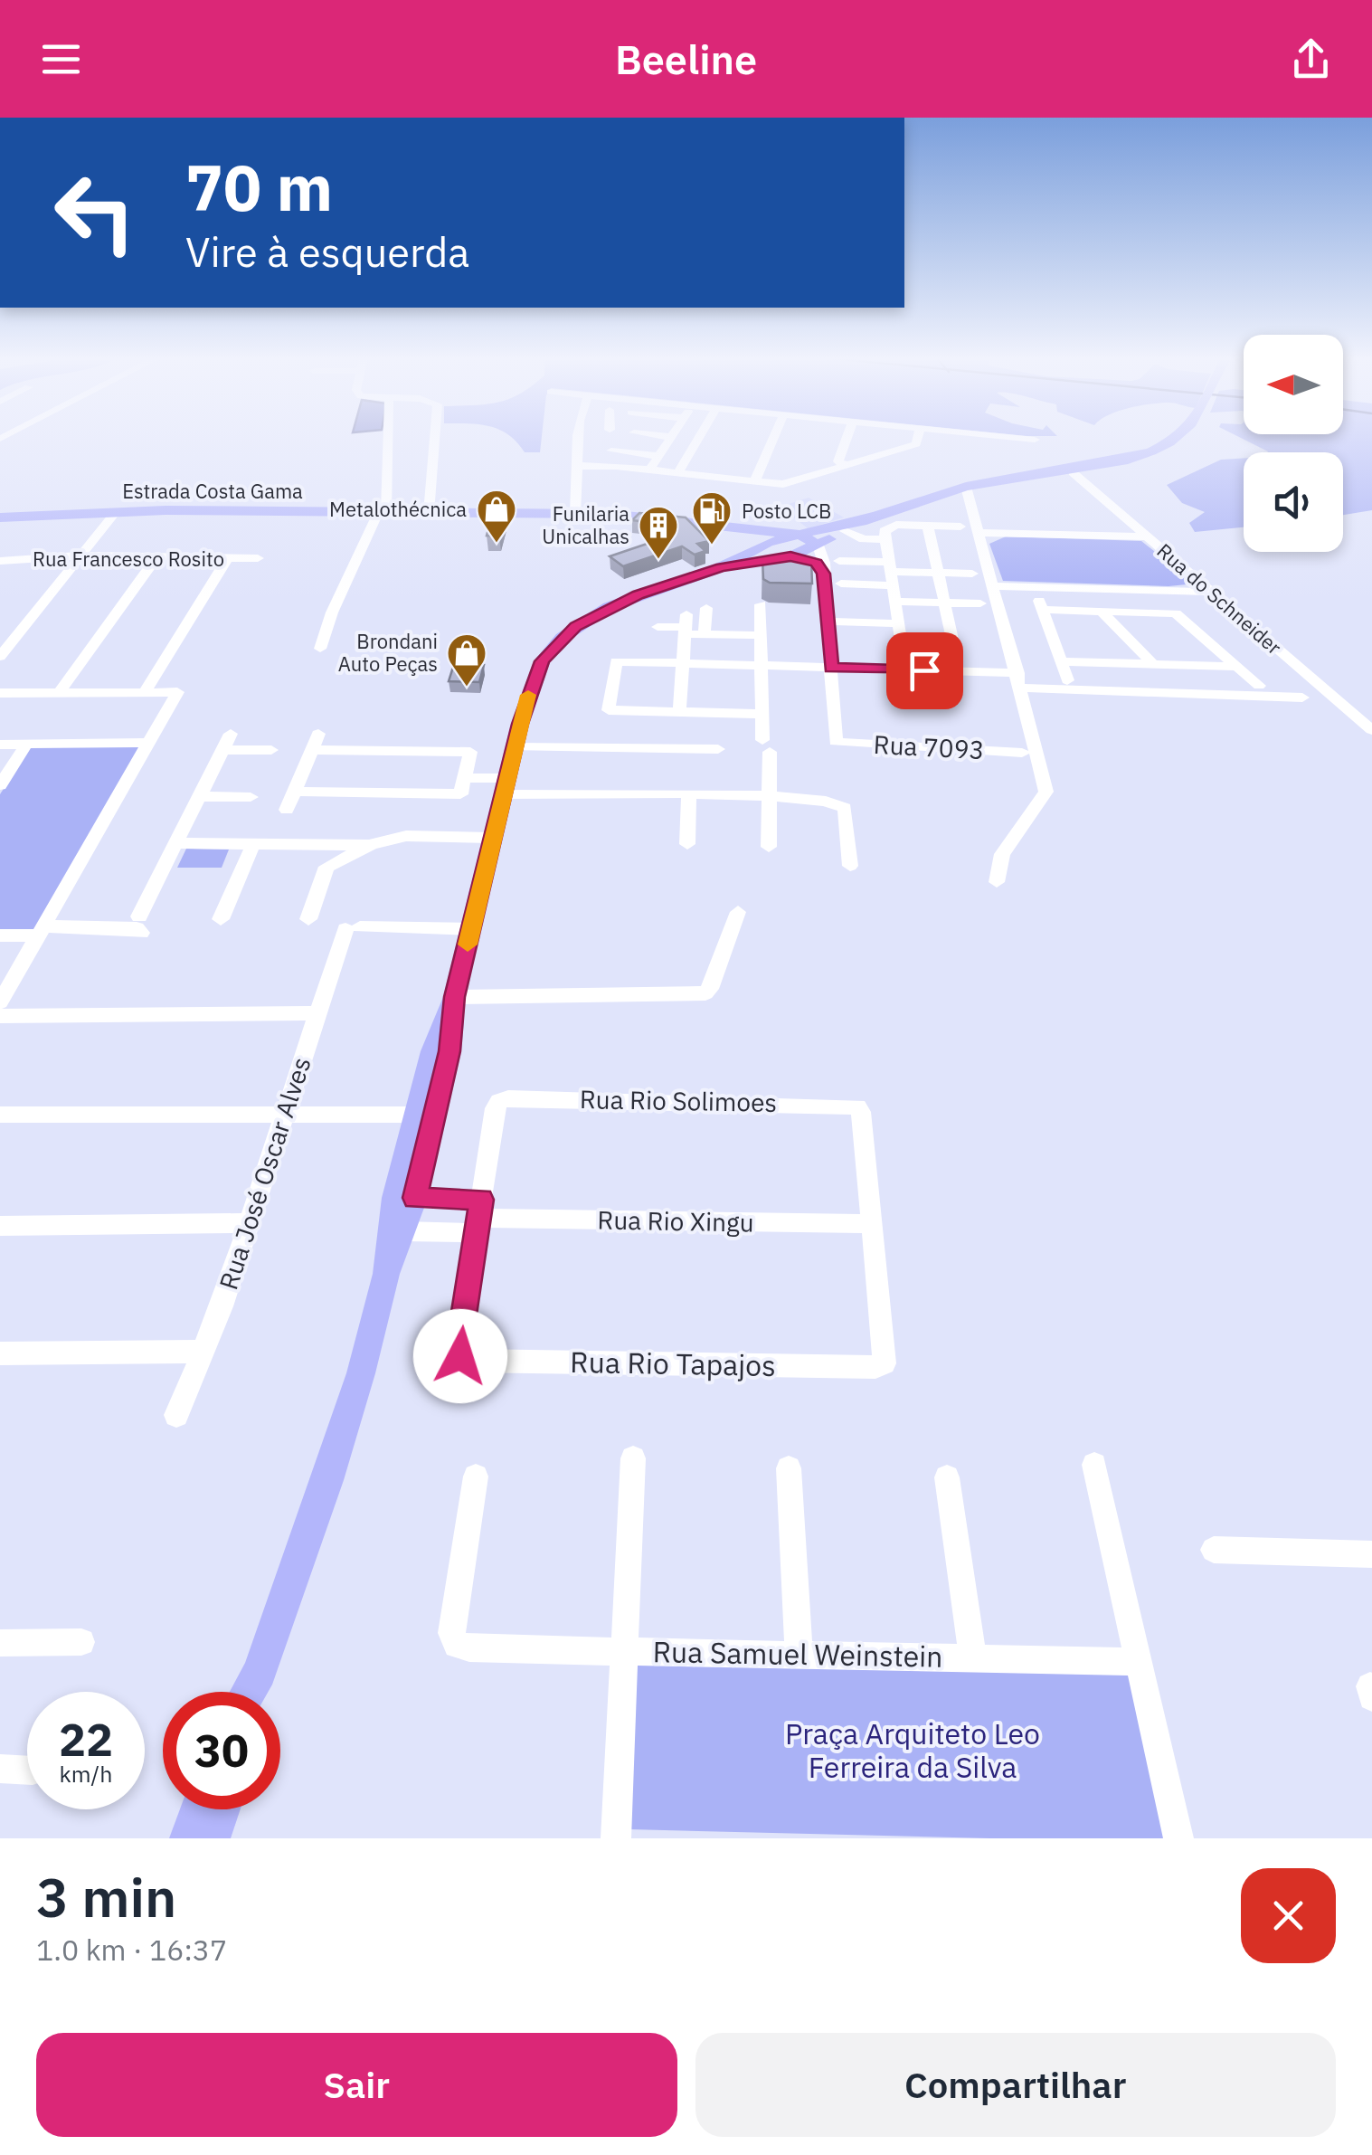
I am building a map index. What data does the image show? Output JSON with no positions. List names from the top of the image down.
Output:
{
  "streets": {
    "main road": ["Estrada Costa Gama"],
    "street": [
      "Rua Francesco Rosito",
      "Rua do Schneider",
      "Rua 7093",
      "Rua Rio Solimoes",
      "Rua José Oscar Alves",
      "Rua Rio Xingu",
      "Rua Rio Tapajos",
      "Rua Samuel Weinstein"
    ]
  },
  "crossings": [
    ["Rua Rio Solimoes", "Rua Rio Xingu"],
    ["Rua Rio Solimoes", "Rua Rio Tapajos"],
    ["Rua Rio Xingu", "Rua Rio Tapajos"]
  ],
  "parks": ["Praça Arquiteto Leo Ferreira da Silva"],
  "places": {
    "shop": ["Metalothécnica", "Brondani Auto Peças"],
    "fuel station": ["Posto LCB"],
    "building": ["Funilaria Unicalhas"]
  },
  "north": "left",
  "page": {
    "header": "Beeline",
    "turn": ["70 m", "Vire à esquerda"],
    "speed": "22 km/h",
    "limit": "30",
    "heading": ["3 min", "1.0 km · 16:37"],
    "buttons": ["Sair", "Compartilhar"]
  }
}
